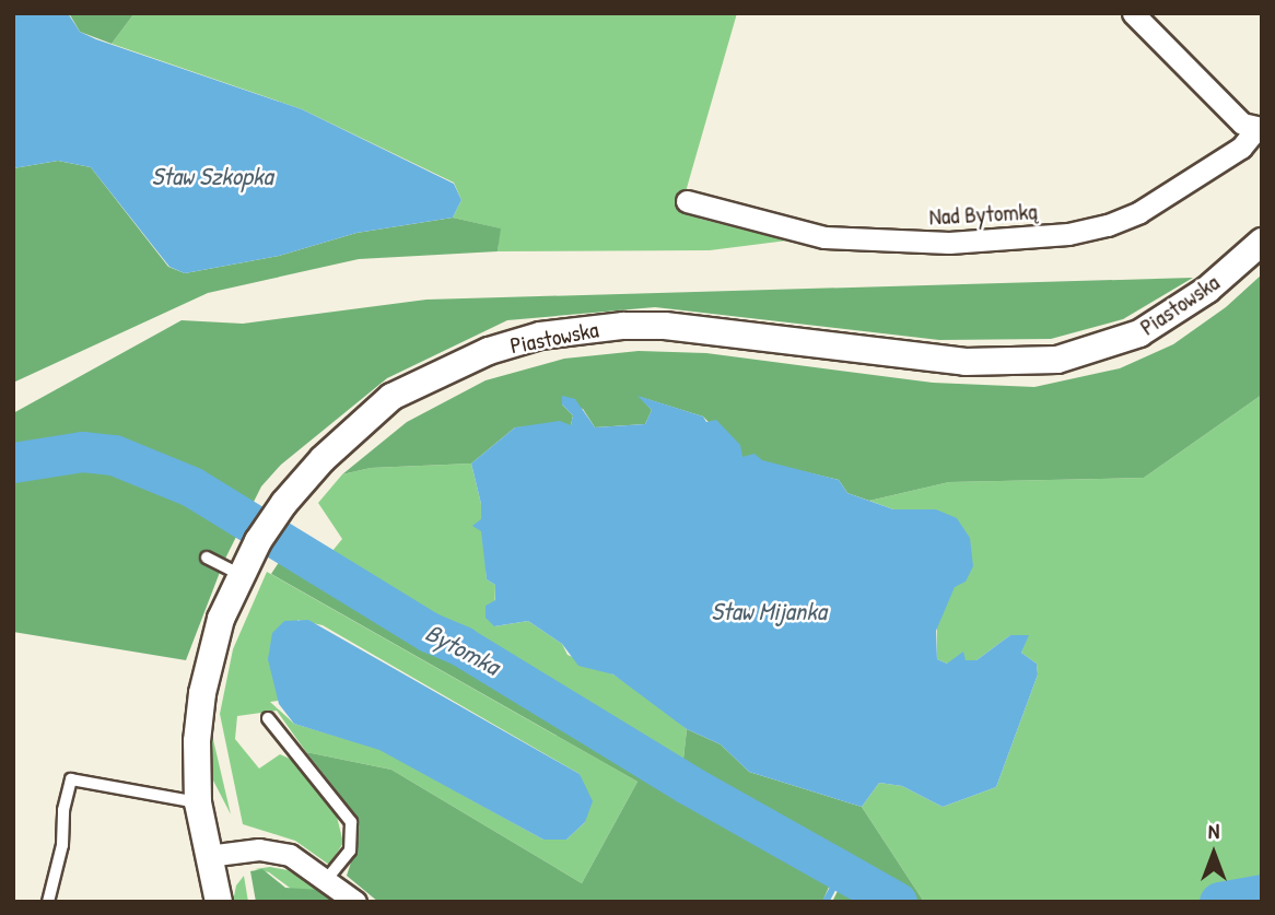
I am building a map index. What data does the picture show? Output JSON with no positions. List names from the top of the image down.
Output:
{
  "streets": {
    "street": ["Nad Bytomką", "Piastowska"]
  },
  "water": ["Staw Szkopka", "Staw Mijanka", "Bytomka"],
  "north": "top"
}
